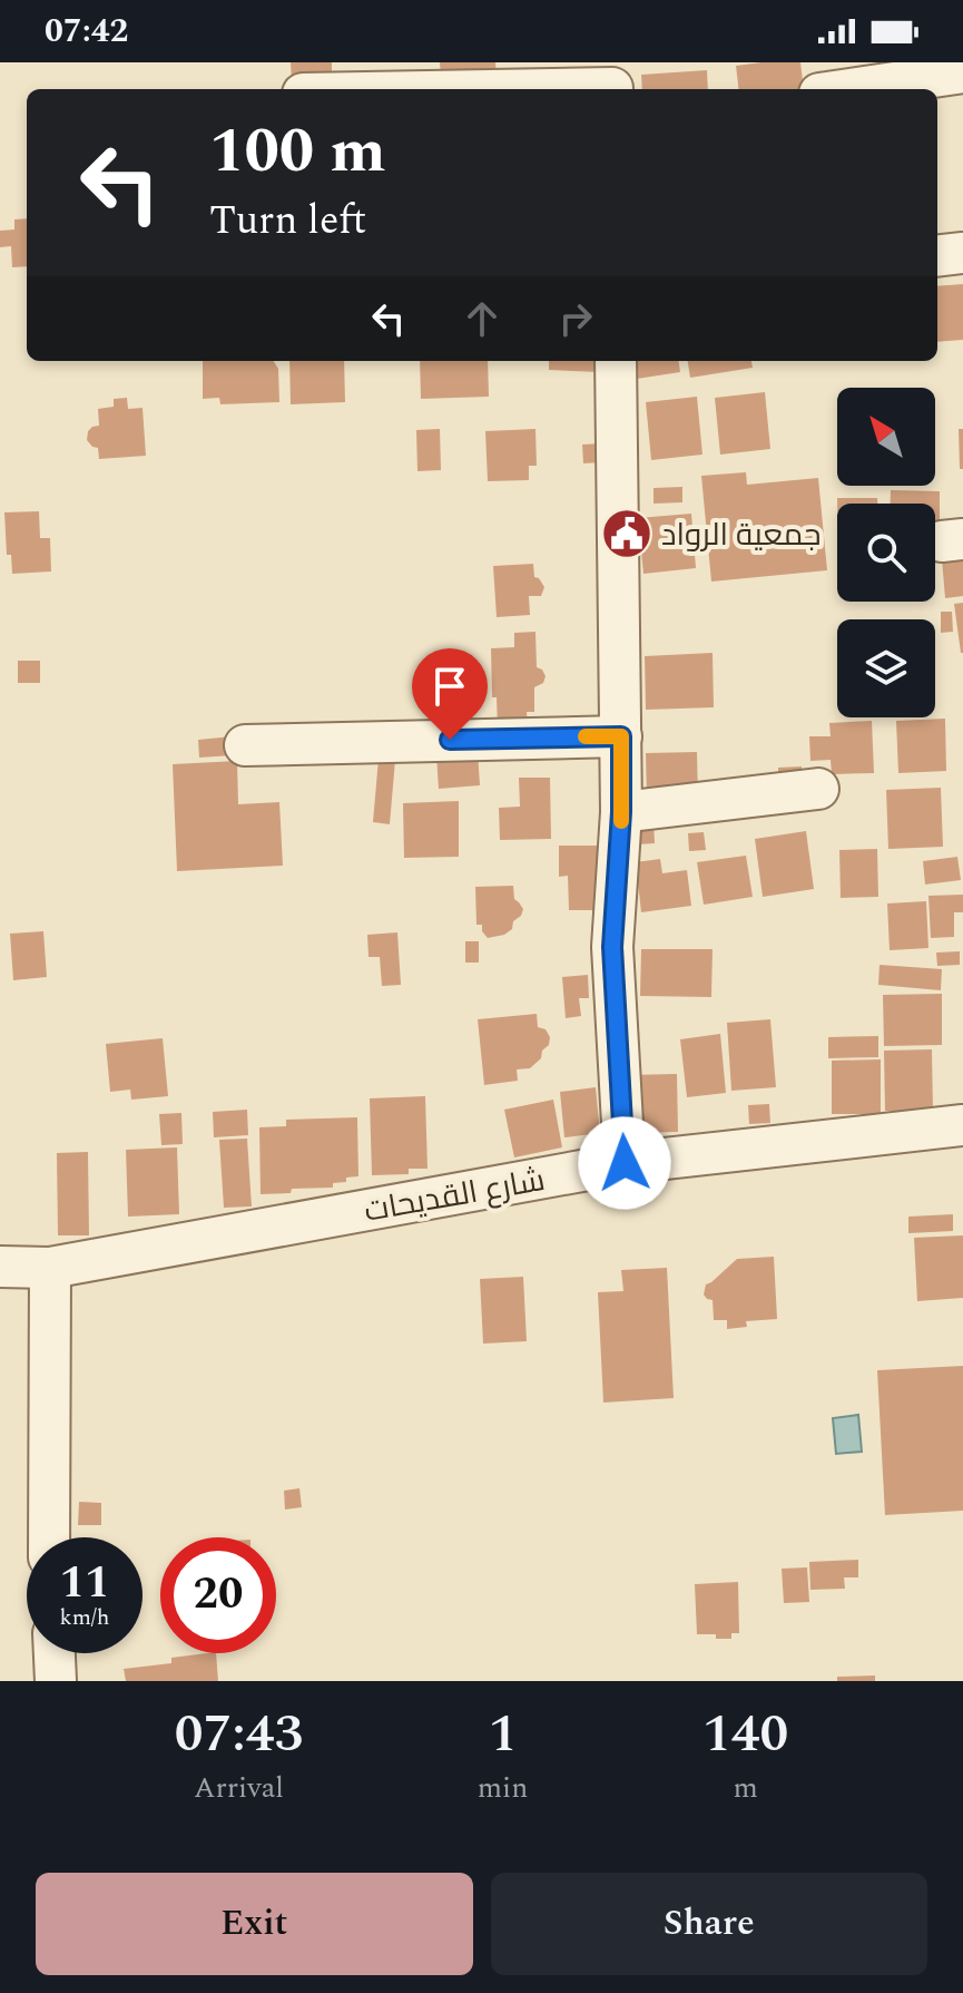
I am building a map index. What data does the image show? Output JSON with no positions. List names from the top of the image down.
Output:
{
  "streets": {
    "street": ["شارع القديحات"]
  },
  "places": {
    "public building": ["جمعية الرواد"]
  },
  "north": "top left",
  "page": {
    "status": "07:42",
    "turn": ["100 m", "Turn left"],
    "speed": "11 km/h",
    "limit": "20",
    "eta": [
      "07:43",
      "Arrival",
      "1",
      "min",
      "140",
      "m"
    ],
    "buttons": ["Exit", "Share"]
  }
}
